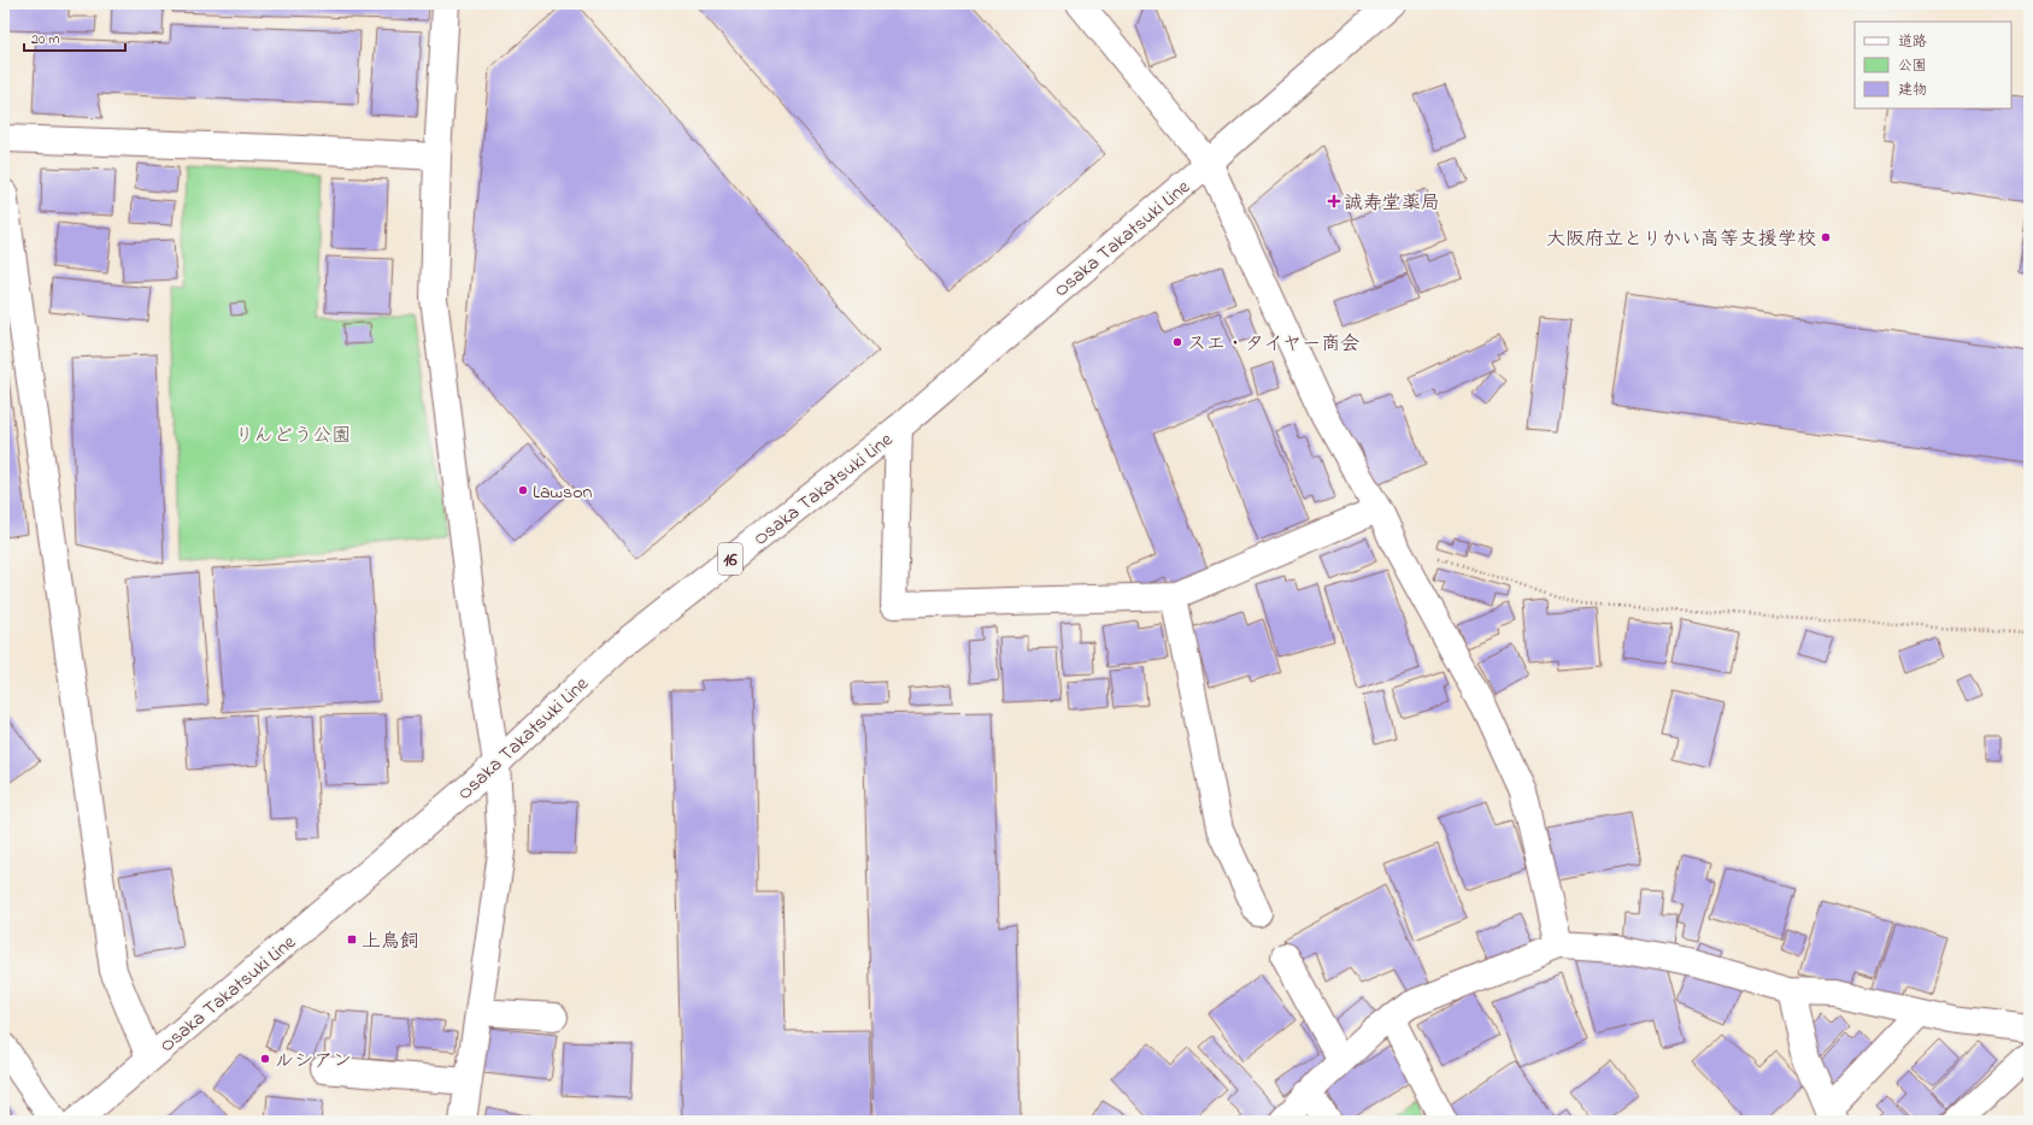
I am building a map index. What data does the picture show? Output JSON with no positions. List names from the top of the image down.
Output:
{
  "streets": {
    "street": ["Osaka Takatsuki Line", "16"]
  },
  "parks": ["りんどう公園"],
  "places": {
    "health": ["誠寿堂薬局"],
    "other": [
      "大阪府立とりかい高等支援学校",
      "スエ・タイヤー商会",
      "Lawson",
      "ルシアン"
    ],
    "transit": ["上鳥飼"]
  },
  "legend": ["道路", "公園", "建物"],
  "scale_bar": "20 m"
}
